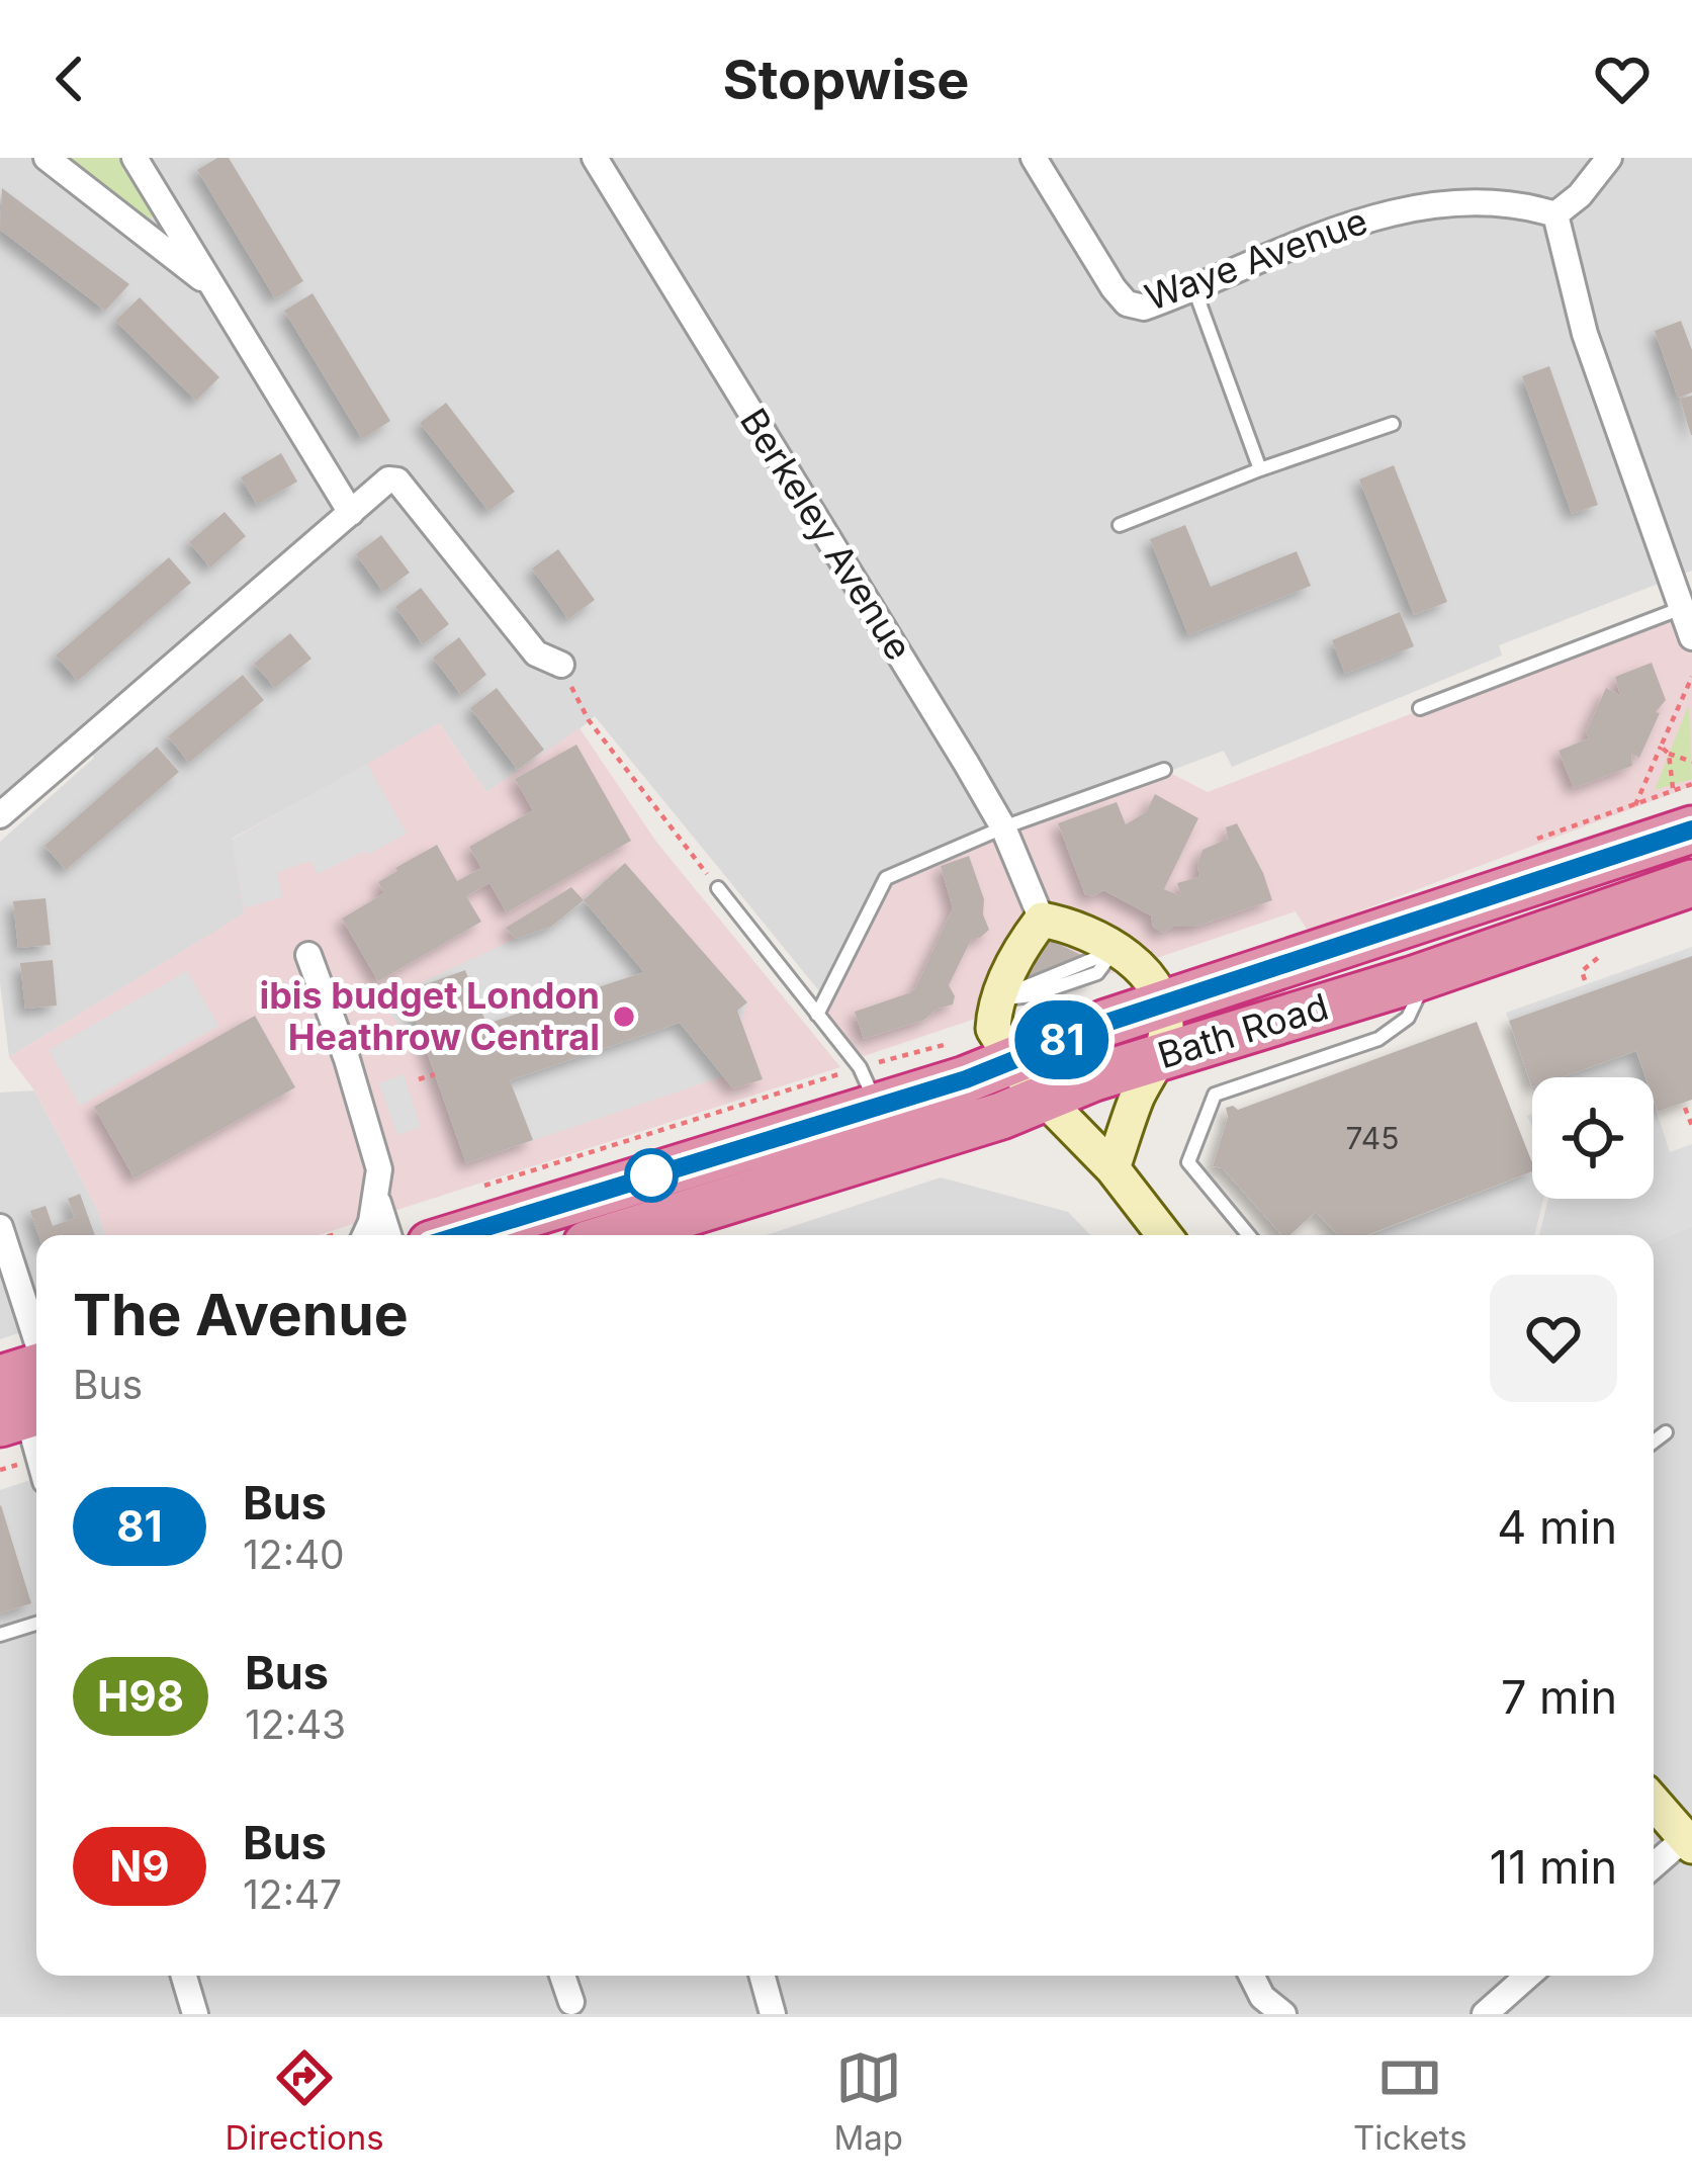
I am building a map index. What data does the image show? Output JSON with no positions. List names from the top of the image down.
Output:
{
  "streets": {
    "highway": ["Bath Road"],
    "street": ["Waye Avenue", "Berkeley Avenue"]
  },
  "places": ["ibis budget London Heathrow Central"],
  "lines": ["bus line 81"],
  "house_numbers": ["745"],
  "page": {
    "header": "Stopwise",
    "on_map": "81",
    "heading": ["The Avenue", "Bus"],
    "list": [
      {
        "mark": "81",
        "name": "Bus",
        "note": "12:40",
        "value": "4 min"
      },
      {
        "mark": "H98",
        "name": "Bus",
        "note": "12:43",
        "value": "7 min"
      },
      {
        "mark": "N9",
        "name": "Bus",
        "note": "12:47",
        "value": "11 min"
      }
    ],
    "tabs": ["Directions", "Map", "Tickets"]
  }
}
